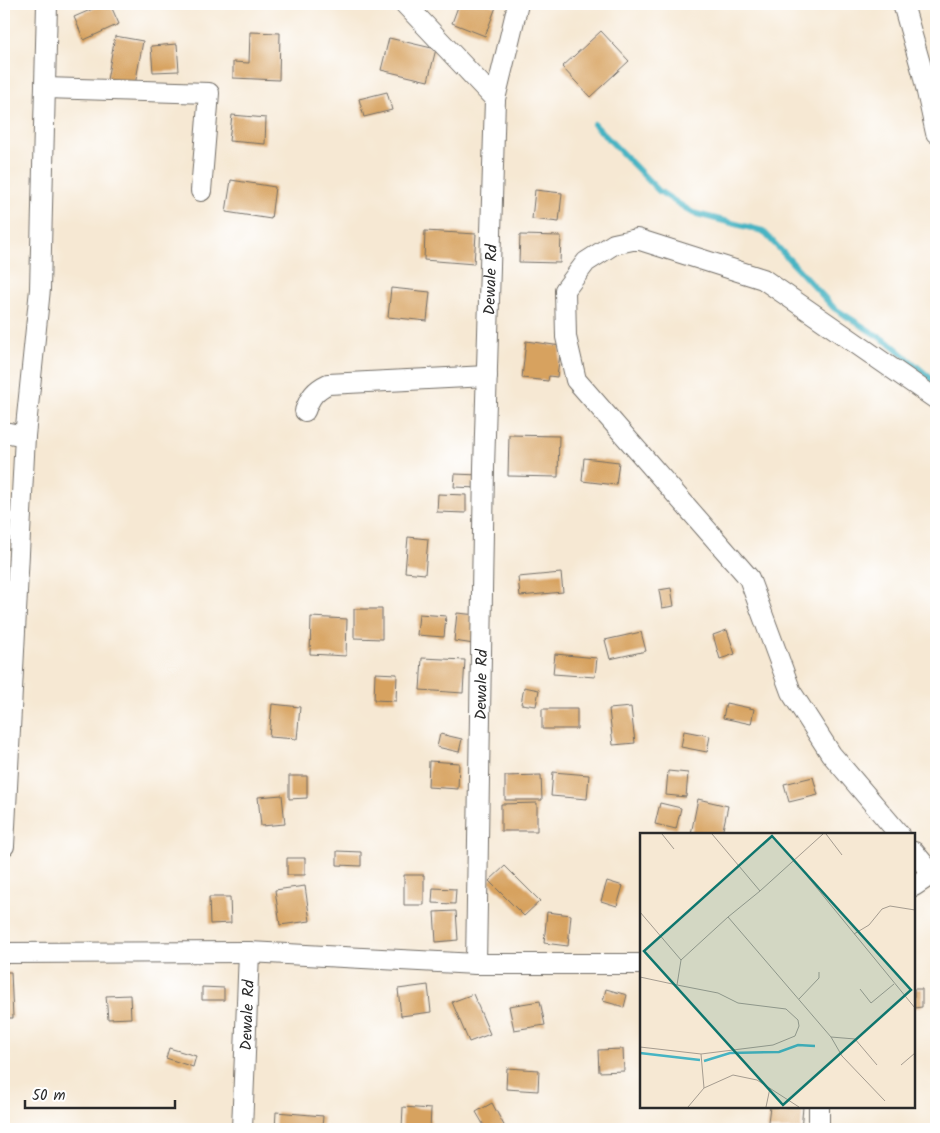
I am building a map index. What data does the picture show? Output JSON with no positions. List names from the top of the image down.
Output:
{
  "streets": {
    "street": ["Dewale Rd"]
  },
  "scale_bar": "50 m"
}
